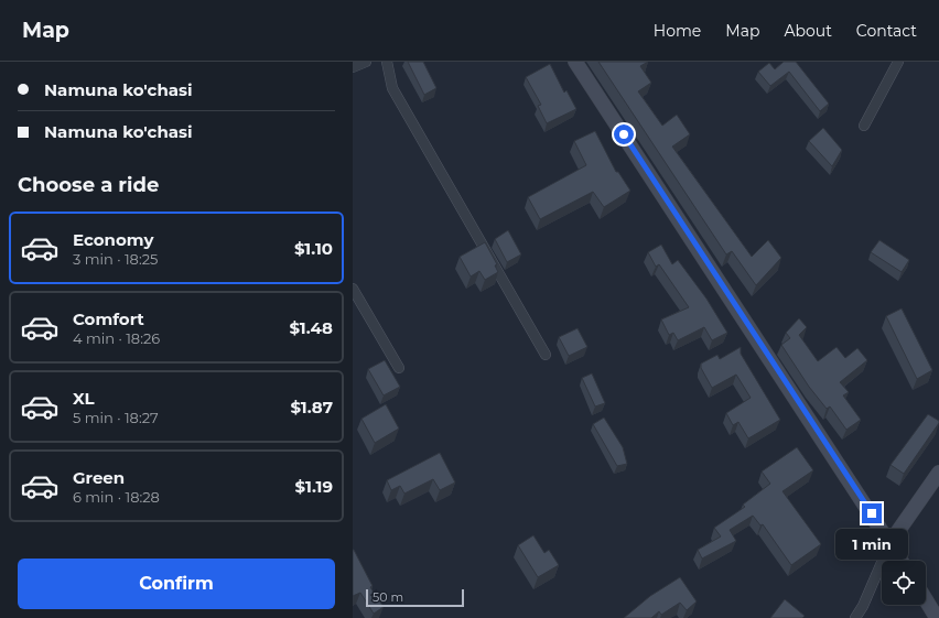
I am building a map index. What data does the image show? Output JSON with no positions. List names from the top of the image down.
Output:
{
  "scale_bar": "50 m",
  "page": {
    "header": "Map",
    "nav": [
      "Home",
      "Map",
      "About",
      "Contact"
    ],
    "banner": ["Namuna ko'chasi", "Namuna ko'chasi"],
    "heading": "Choose a ride",
    "list": [
      {
        "name": "Economy",
        "note": "3 min · 18:25",
        "value": "$1.10"
      },
      {
        "name": "Comfort",
        "note": "4 min · 18:26",
        "value": "$1.48"
      },
      {
        "name": "XL",
        "note": "5 min · 18:27",
        "value": "$1.87"
      },
      {
        "name": "Green",
        "note": "6 min · 18:28",
        "value": "$1.19"
      }
    ],
    "bubble": "1 min",
    "buttons": "Confirm",
    "scale": "50 m"
  }
}
